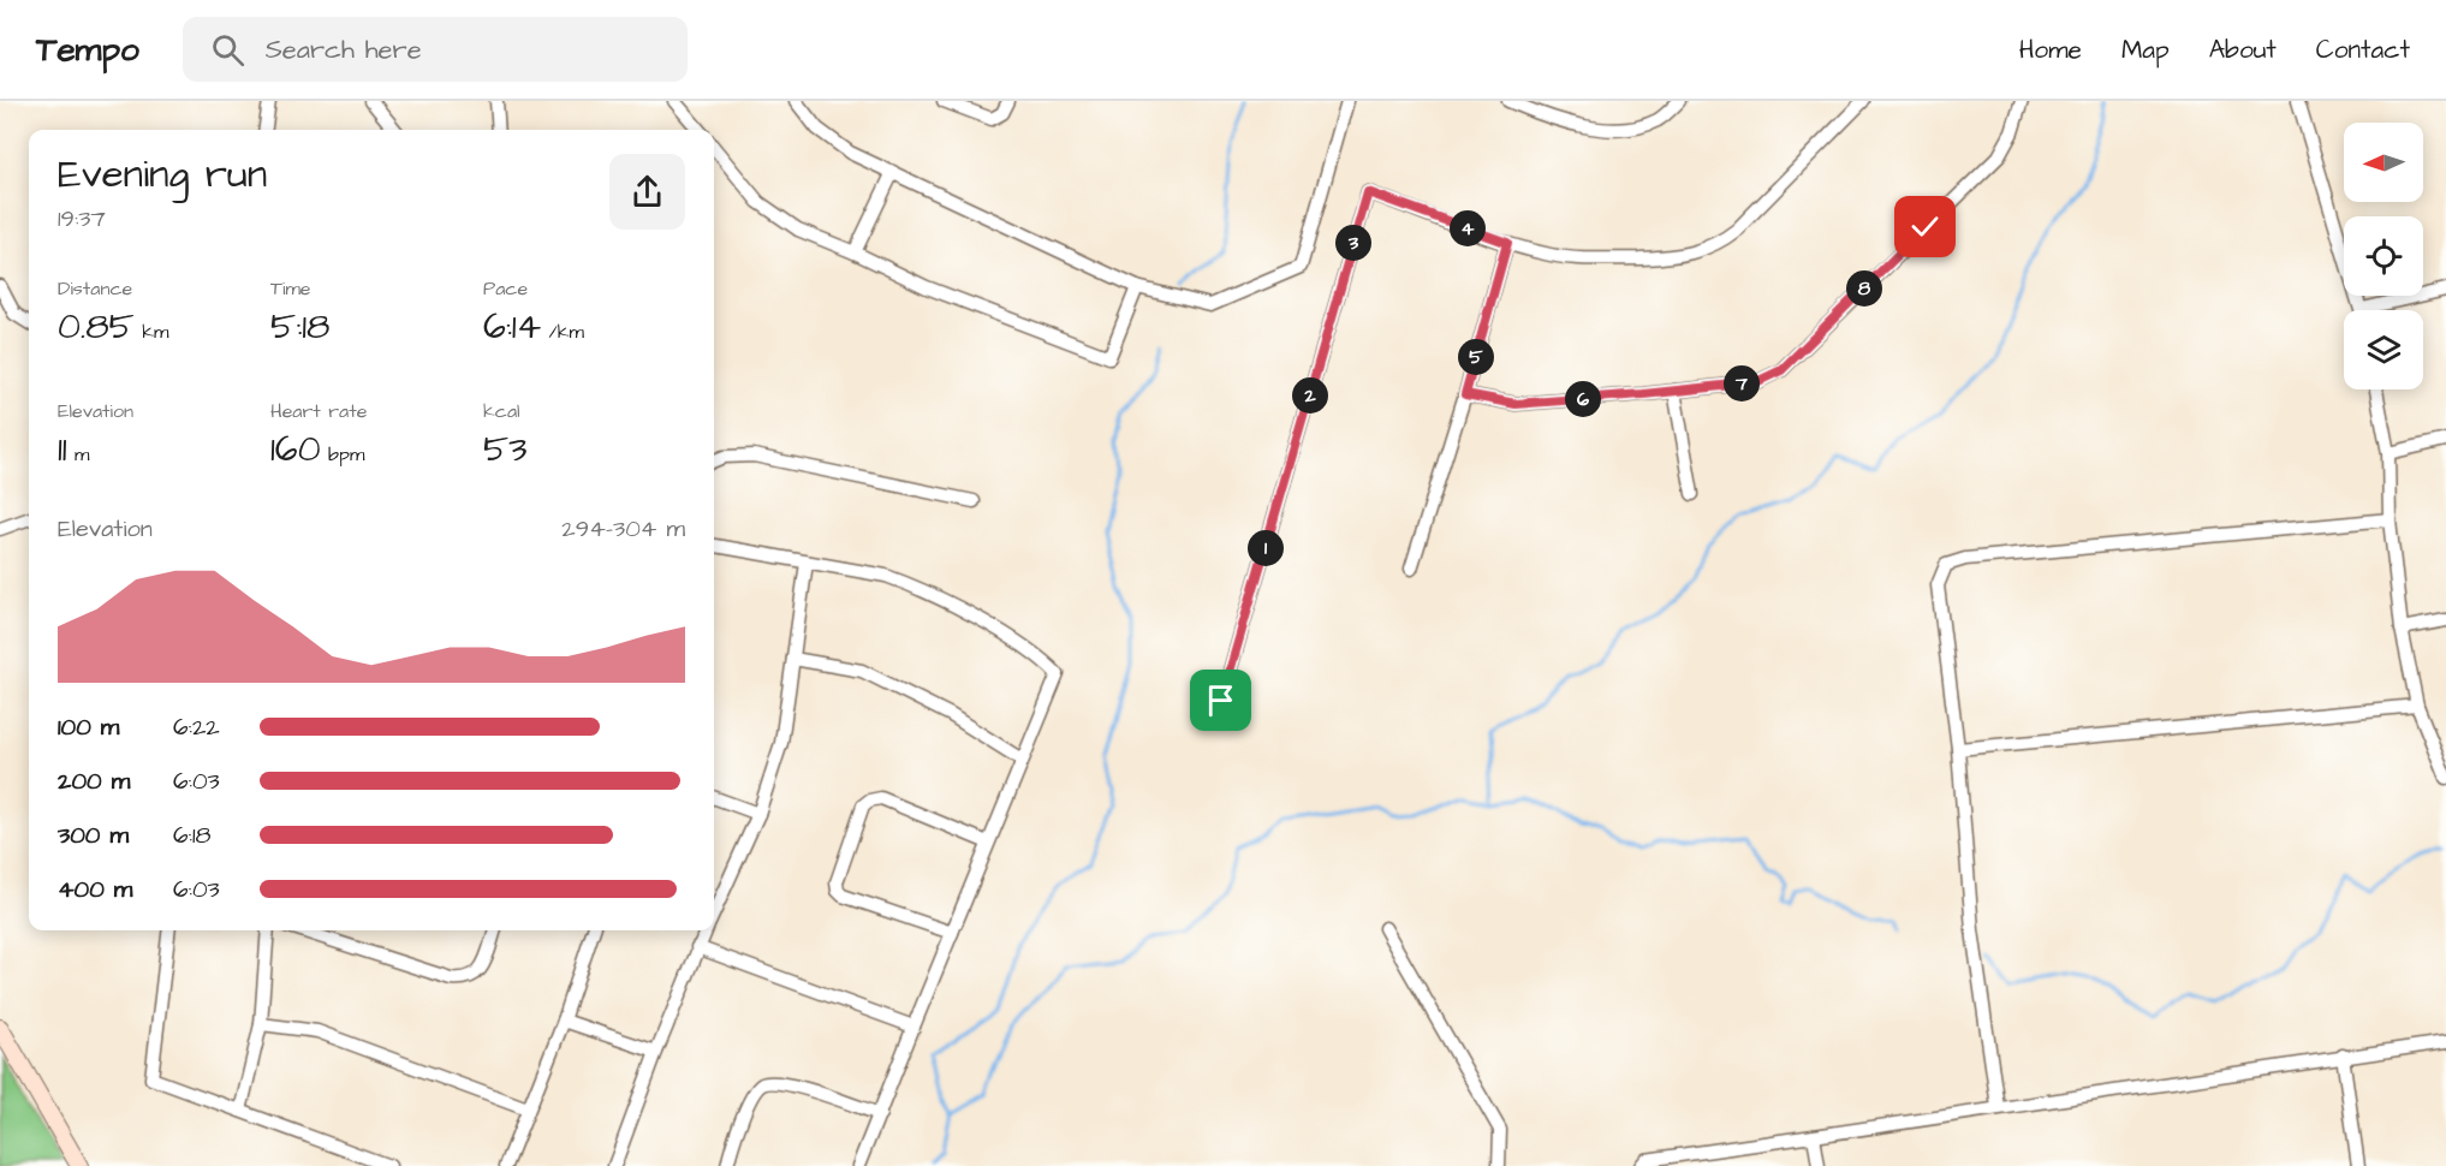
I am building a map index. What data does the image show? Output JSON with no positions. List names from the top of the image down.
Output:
{
  "north": "left",
  "page": {
    "header": "Tempo",
    "search": "Search here",
    "nav": [
      "Home",
      "Map",
      "About",
      "Contact"
    ],
    "heading": ["Evening run", "19:37"],
    "pins": [
      "4",
      "3",
      "8",
      "5",
      "7",
      "2",
      "6",
      "1"
    ],
    "stats": [
      ["Distance", "0.85 km"],
      ["Time", "5:18"],
      ["Pace", "6:14 /km"],
      ["Elevation", "11 m"],
      ["Heart rate", "160 bpm"],
      ["kcal", "53"]
    ],
    "chart": ["Elevation", "294–304 m"],
    "list": [
      {
        "name": "100 m",
        "note": "6:22"
      },
      {
        "name": "200 m",
        "note": "6:03"
      },
      {
        "name": "300 m",
        "note": "6:18"
      },
      {
        "name": "400 m",
        "note": "6:03"
      }
    ]
  }
}
